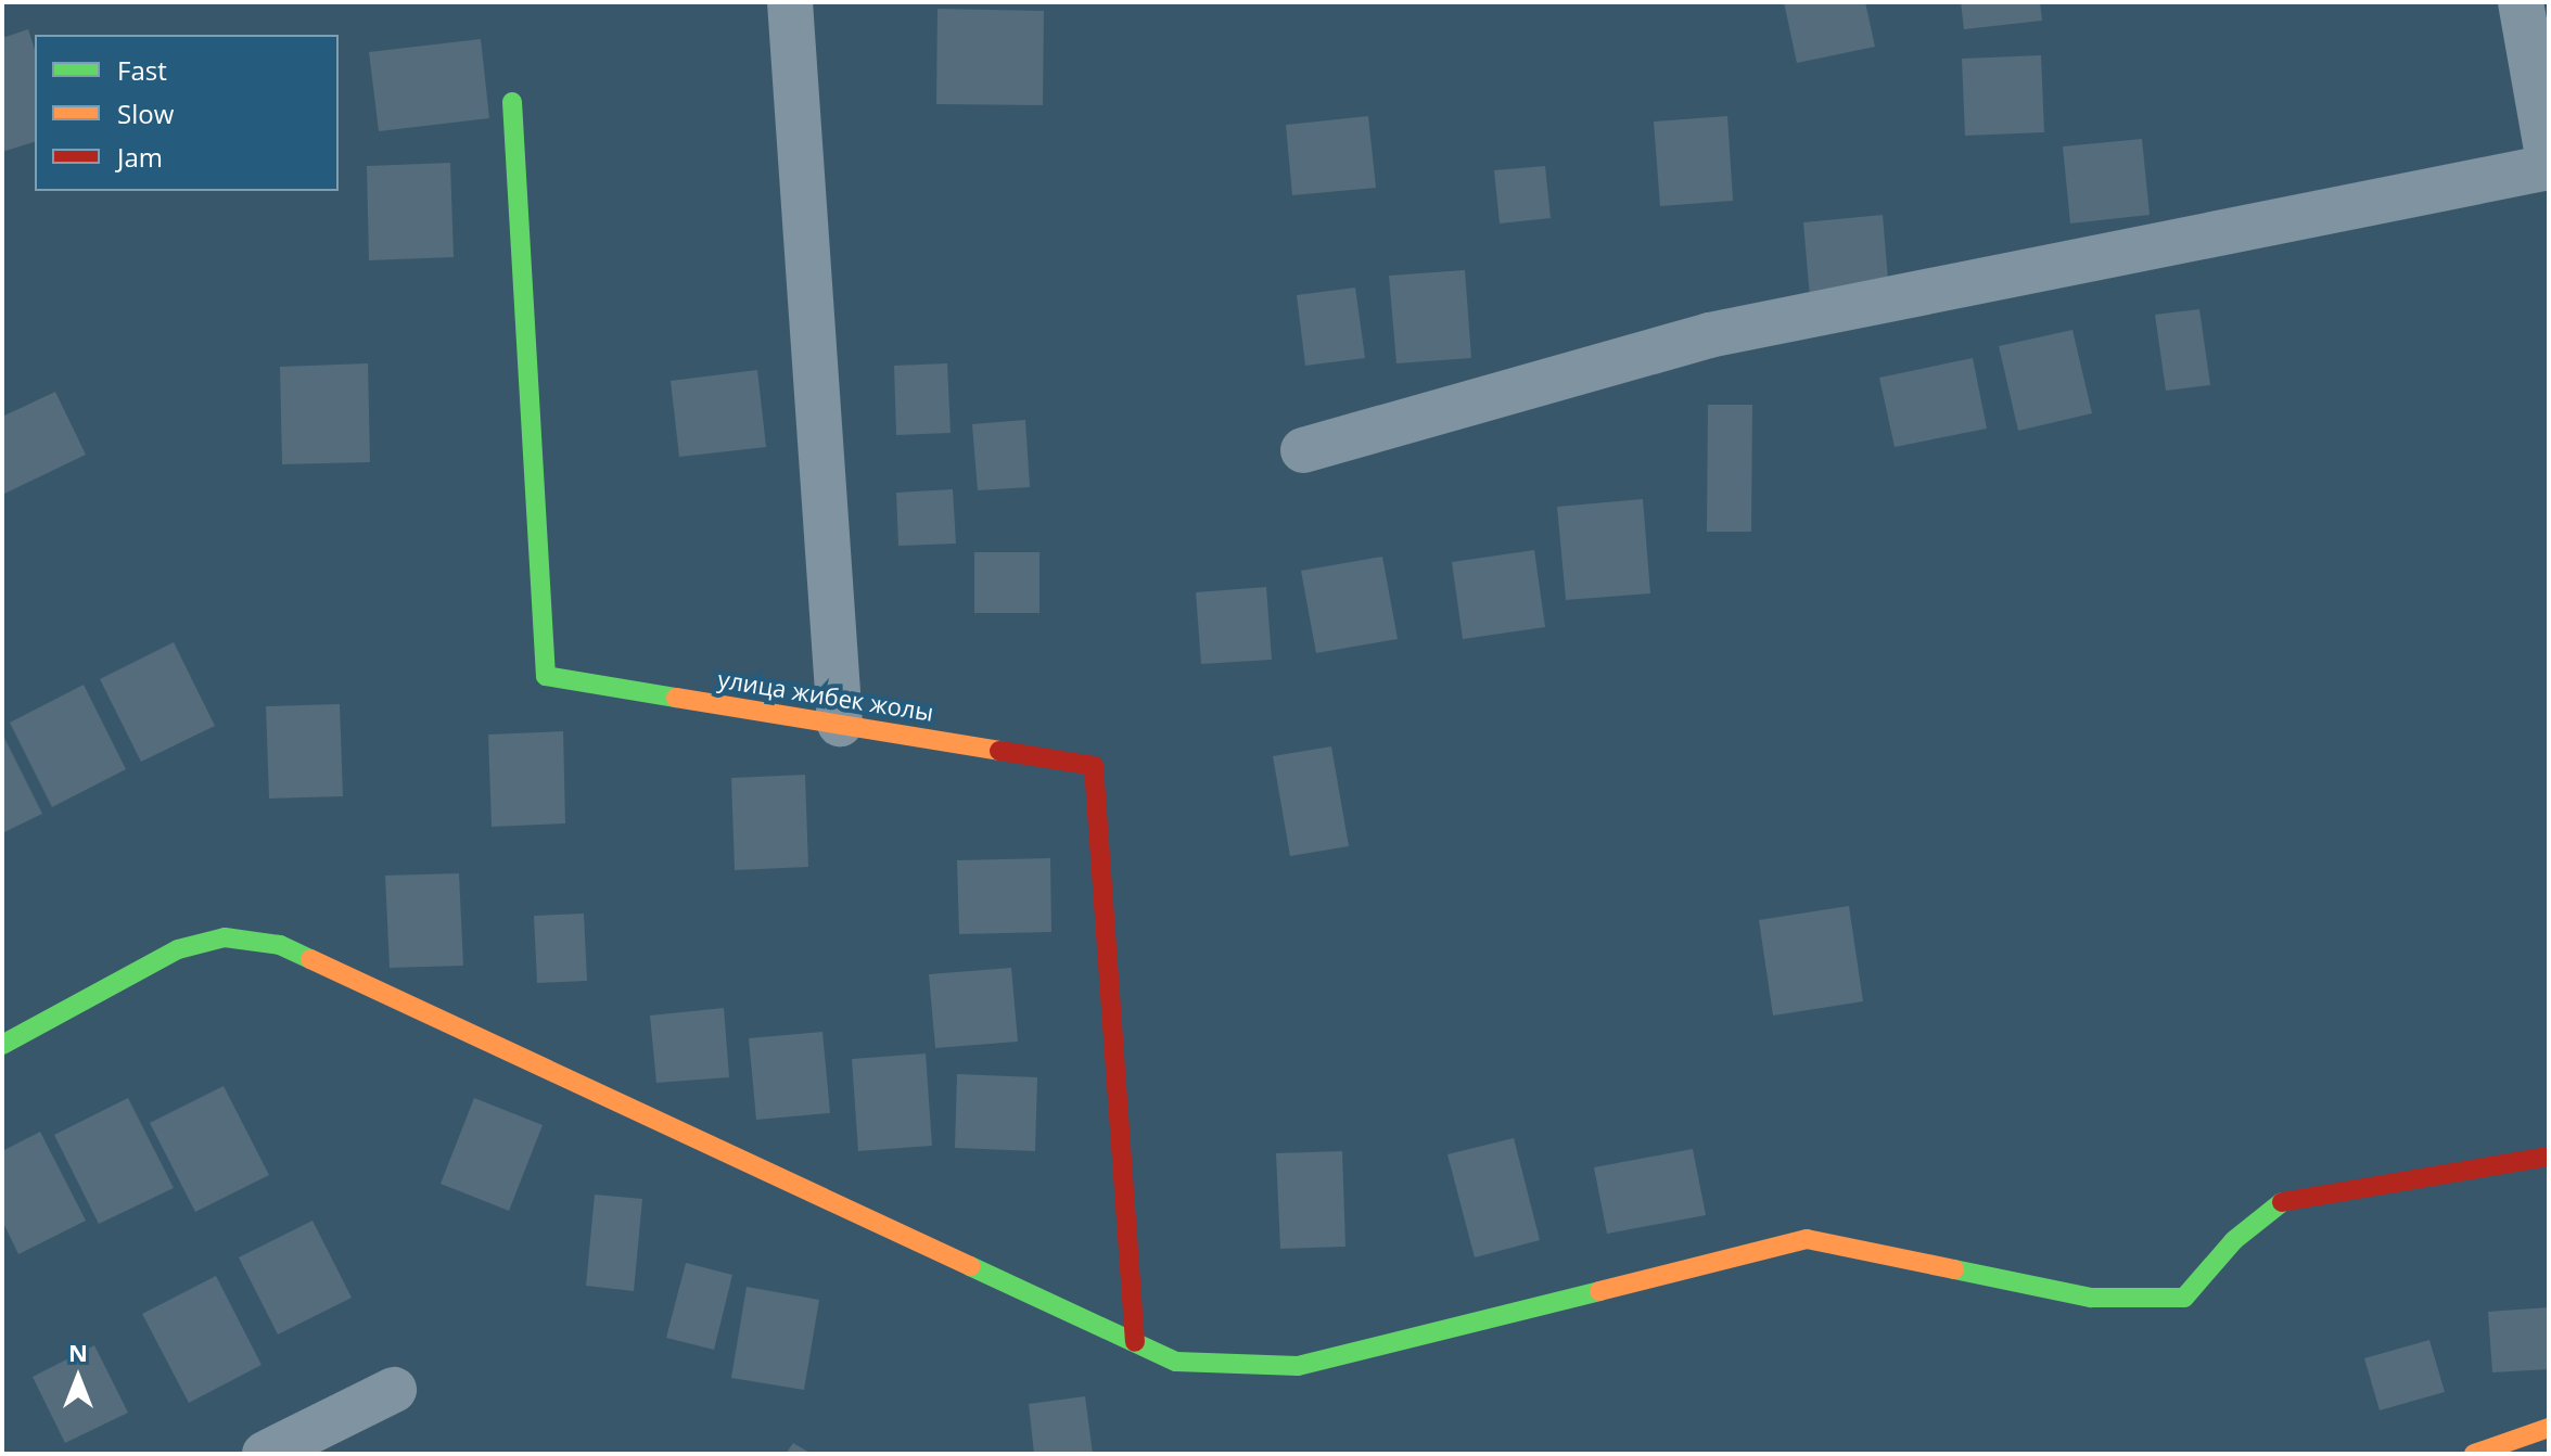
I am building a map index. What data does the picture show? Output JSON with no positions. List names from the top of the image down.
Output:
{
  "streets": {
    "street": ["улица жибек жолы"]
  },
  "legend": ["Fast", "Slow", "Jam"],
  "north": "top"
}
